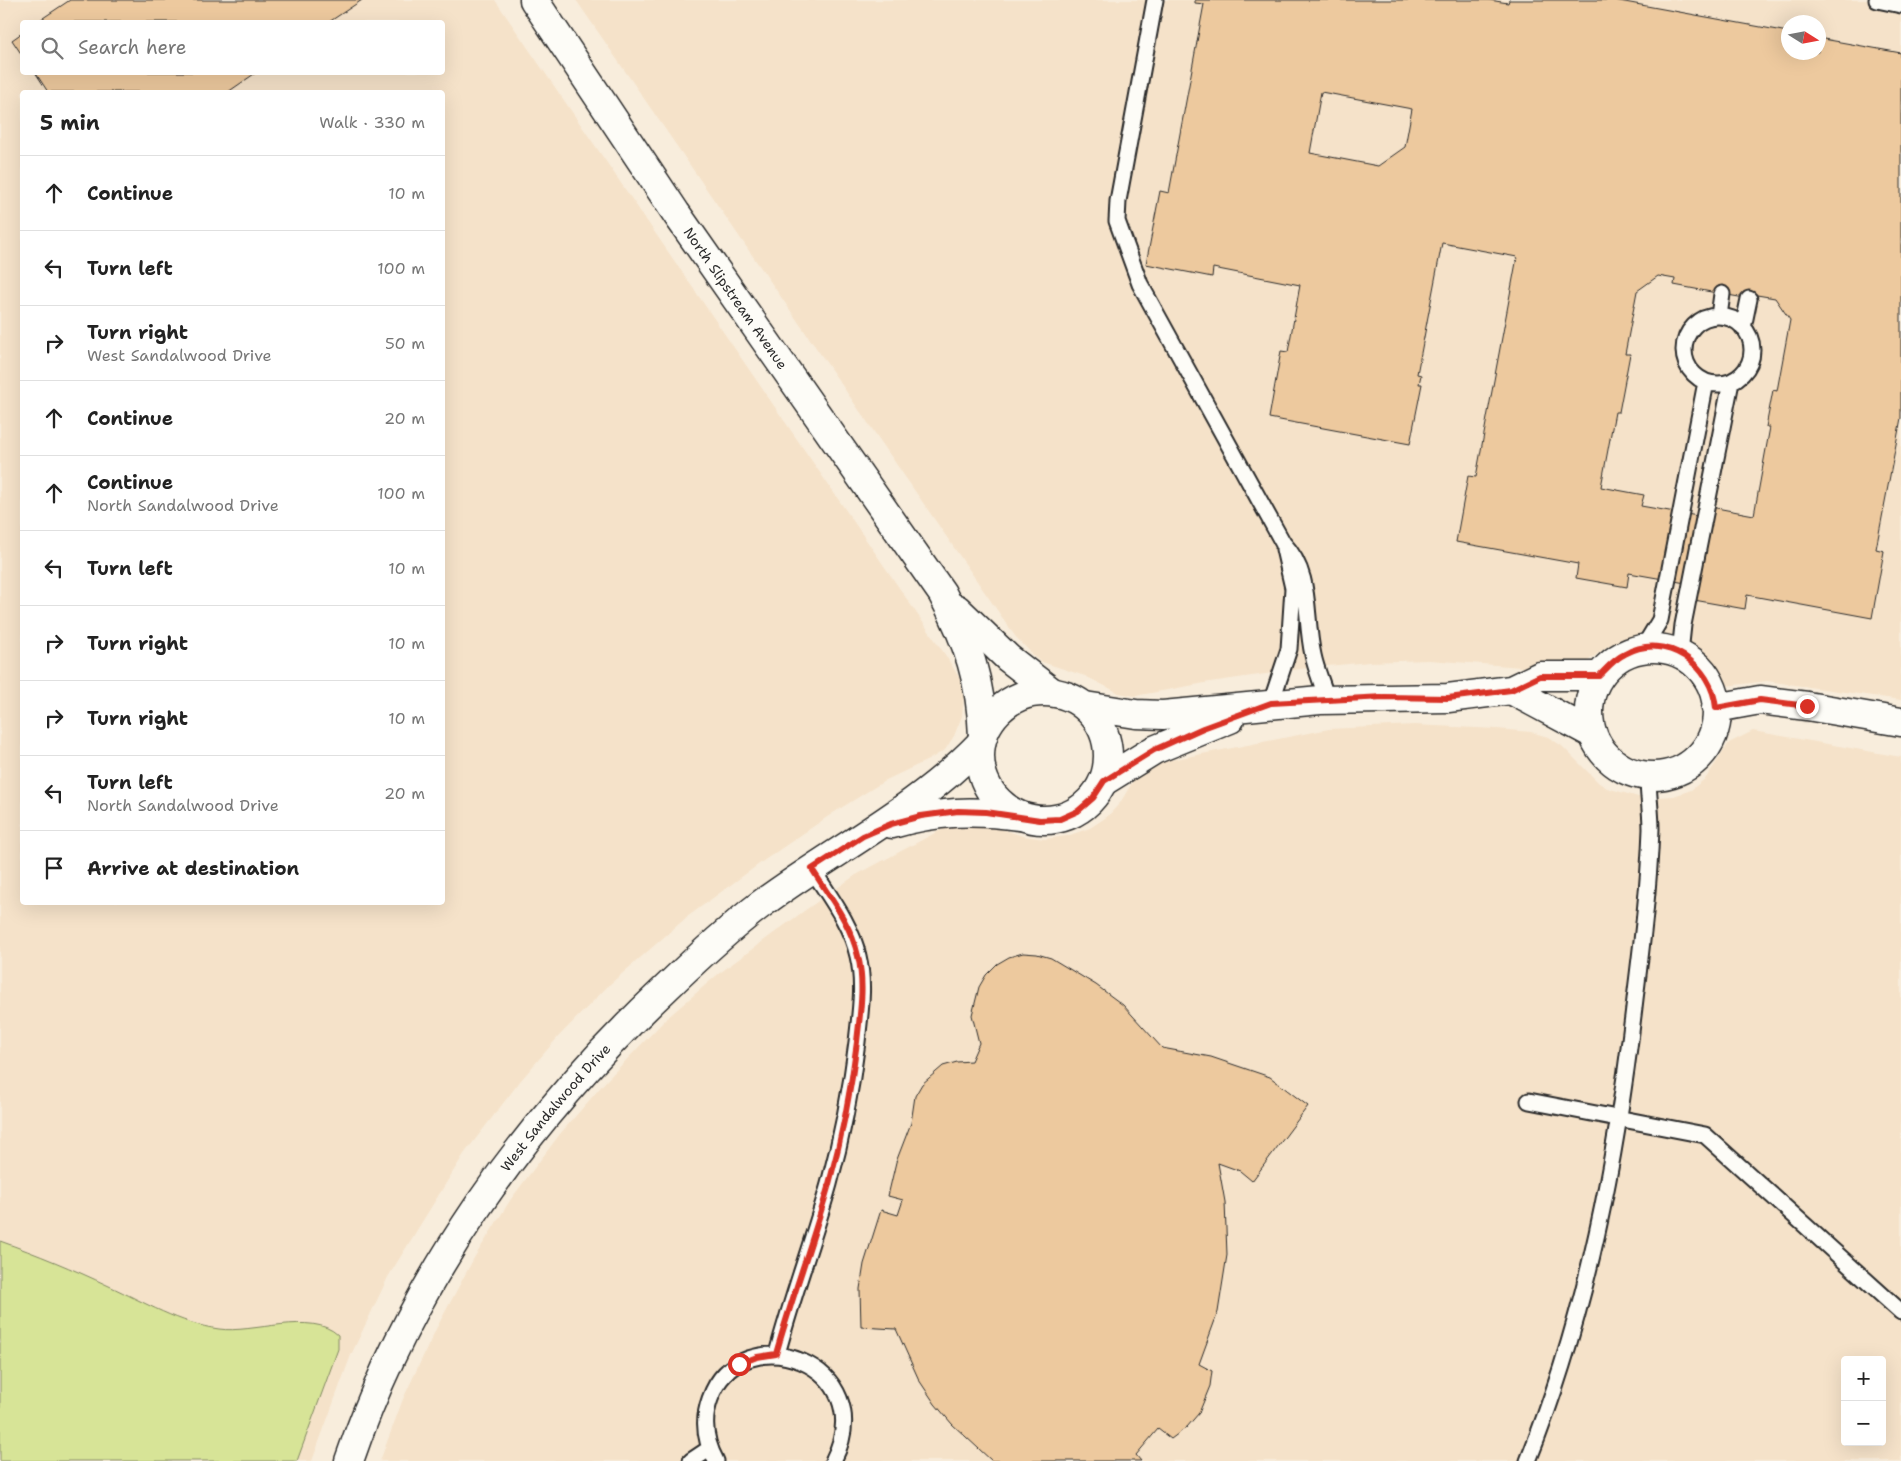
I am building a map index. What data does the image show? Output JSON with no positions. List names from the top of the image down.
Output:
{
  "streets": {
    "street": ["North Slipstream Avenue", "West Sandalwood Drive"]
  },
  "crossings": [
    ["North Slipstream Avenue", "West Sandalwood Drive"]
  ],
  "north": "right",
  "page": {
    "search": "Search here",
    "heading": ["5 min", "Walk · 330 m"],
    "list": [
      ["Continue", "10 m"],
      ["Turn left", "100 m"],
      ["Turn right", "West Sandalwood Drive", "50 m"],
      ["Continue", "20 m"],
      ["Continue", "North Sandalwood Drive", "100 m"],
      ["Turn left", "10 m"],
      ["Turn right", "10 m"],
      ["Turn right", "10 m"],
      ["Turn left", "North Sandalwood Drive", "20 m"],
      "Arrive at destination"
    ],
    "map_buttons": ["+", "−"]
  }
}
